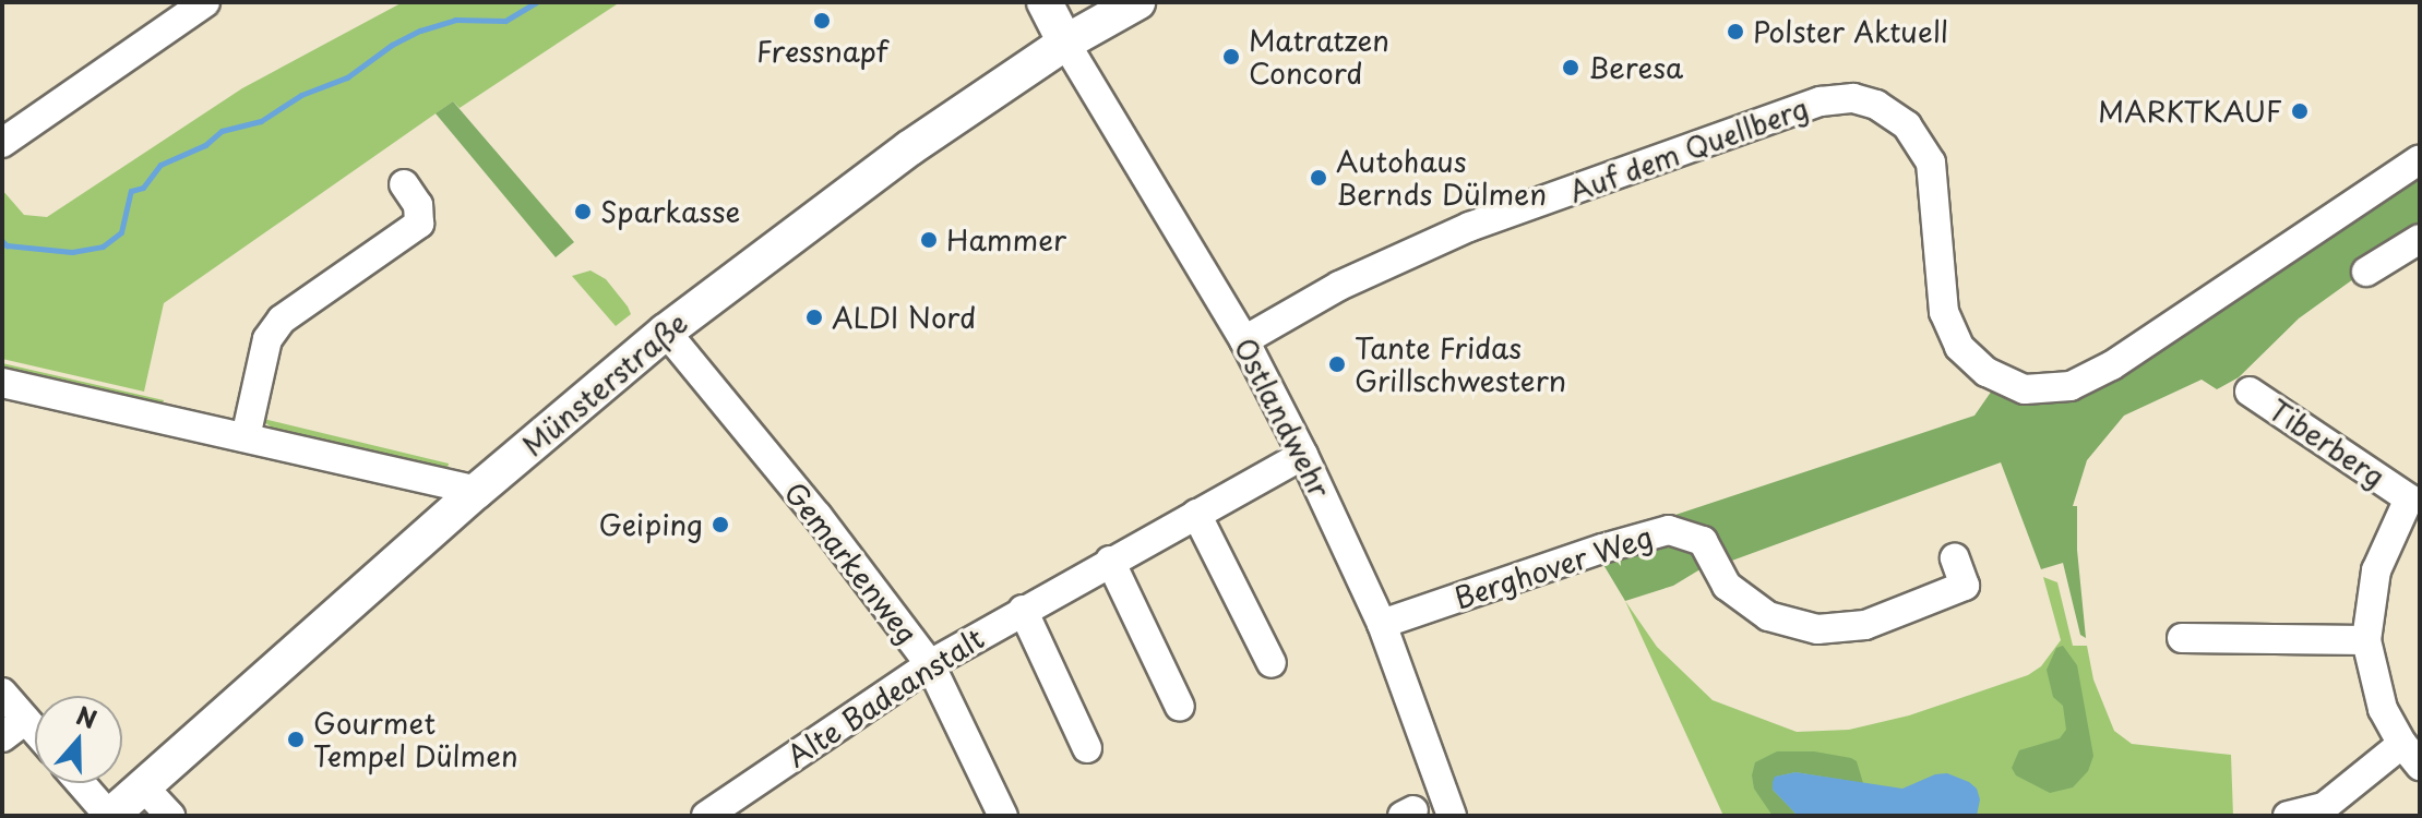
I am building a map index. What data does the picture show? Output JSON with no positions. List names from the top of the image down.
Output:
{
  "streets": {
    "main road": ["Münsterstraße"],
    "street": [
      "Auf dem Quellberg",
      "Ostlandwehr",
      "Tiberberg",
      "Gemarkenweg",
      "Berghover Weg",
      "Alte Badeanstalt"
    ]
  },
  "crossings": [
    ["Auf dem Quellberg", "Ostlandwehr"],
    ["Münsterstraße", "Ostlandwehr"],
    ["Münsterstraße", "Gemarkenweg"],
    ["Ostlandwehr", "Berghover Weg"],
    ["Ostlandwehr", "Alte Badeanstalt"],
    ["Gemarkenweg", "Alte Badeanstalt"]
  ],
  "places": [
    "Fressnapf",
    "Polster Aktuell",
    "Matratzen Concord",
    "Beresa",
    "MARKTKAUF",
    "Autohaus Bernds Dülmen",
    "Sparkasse",
    "Hammer",
    "ALDI Nord",
    "Tante Fridas Grillschwestern",
    "Geiping",
    "Gourmet Tempel Dülmen"
  ],
  "north": "top"
}
